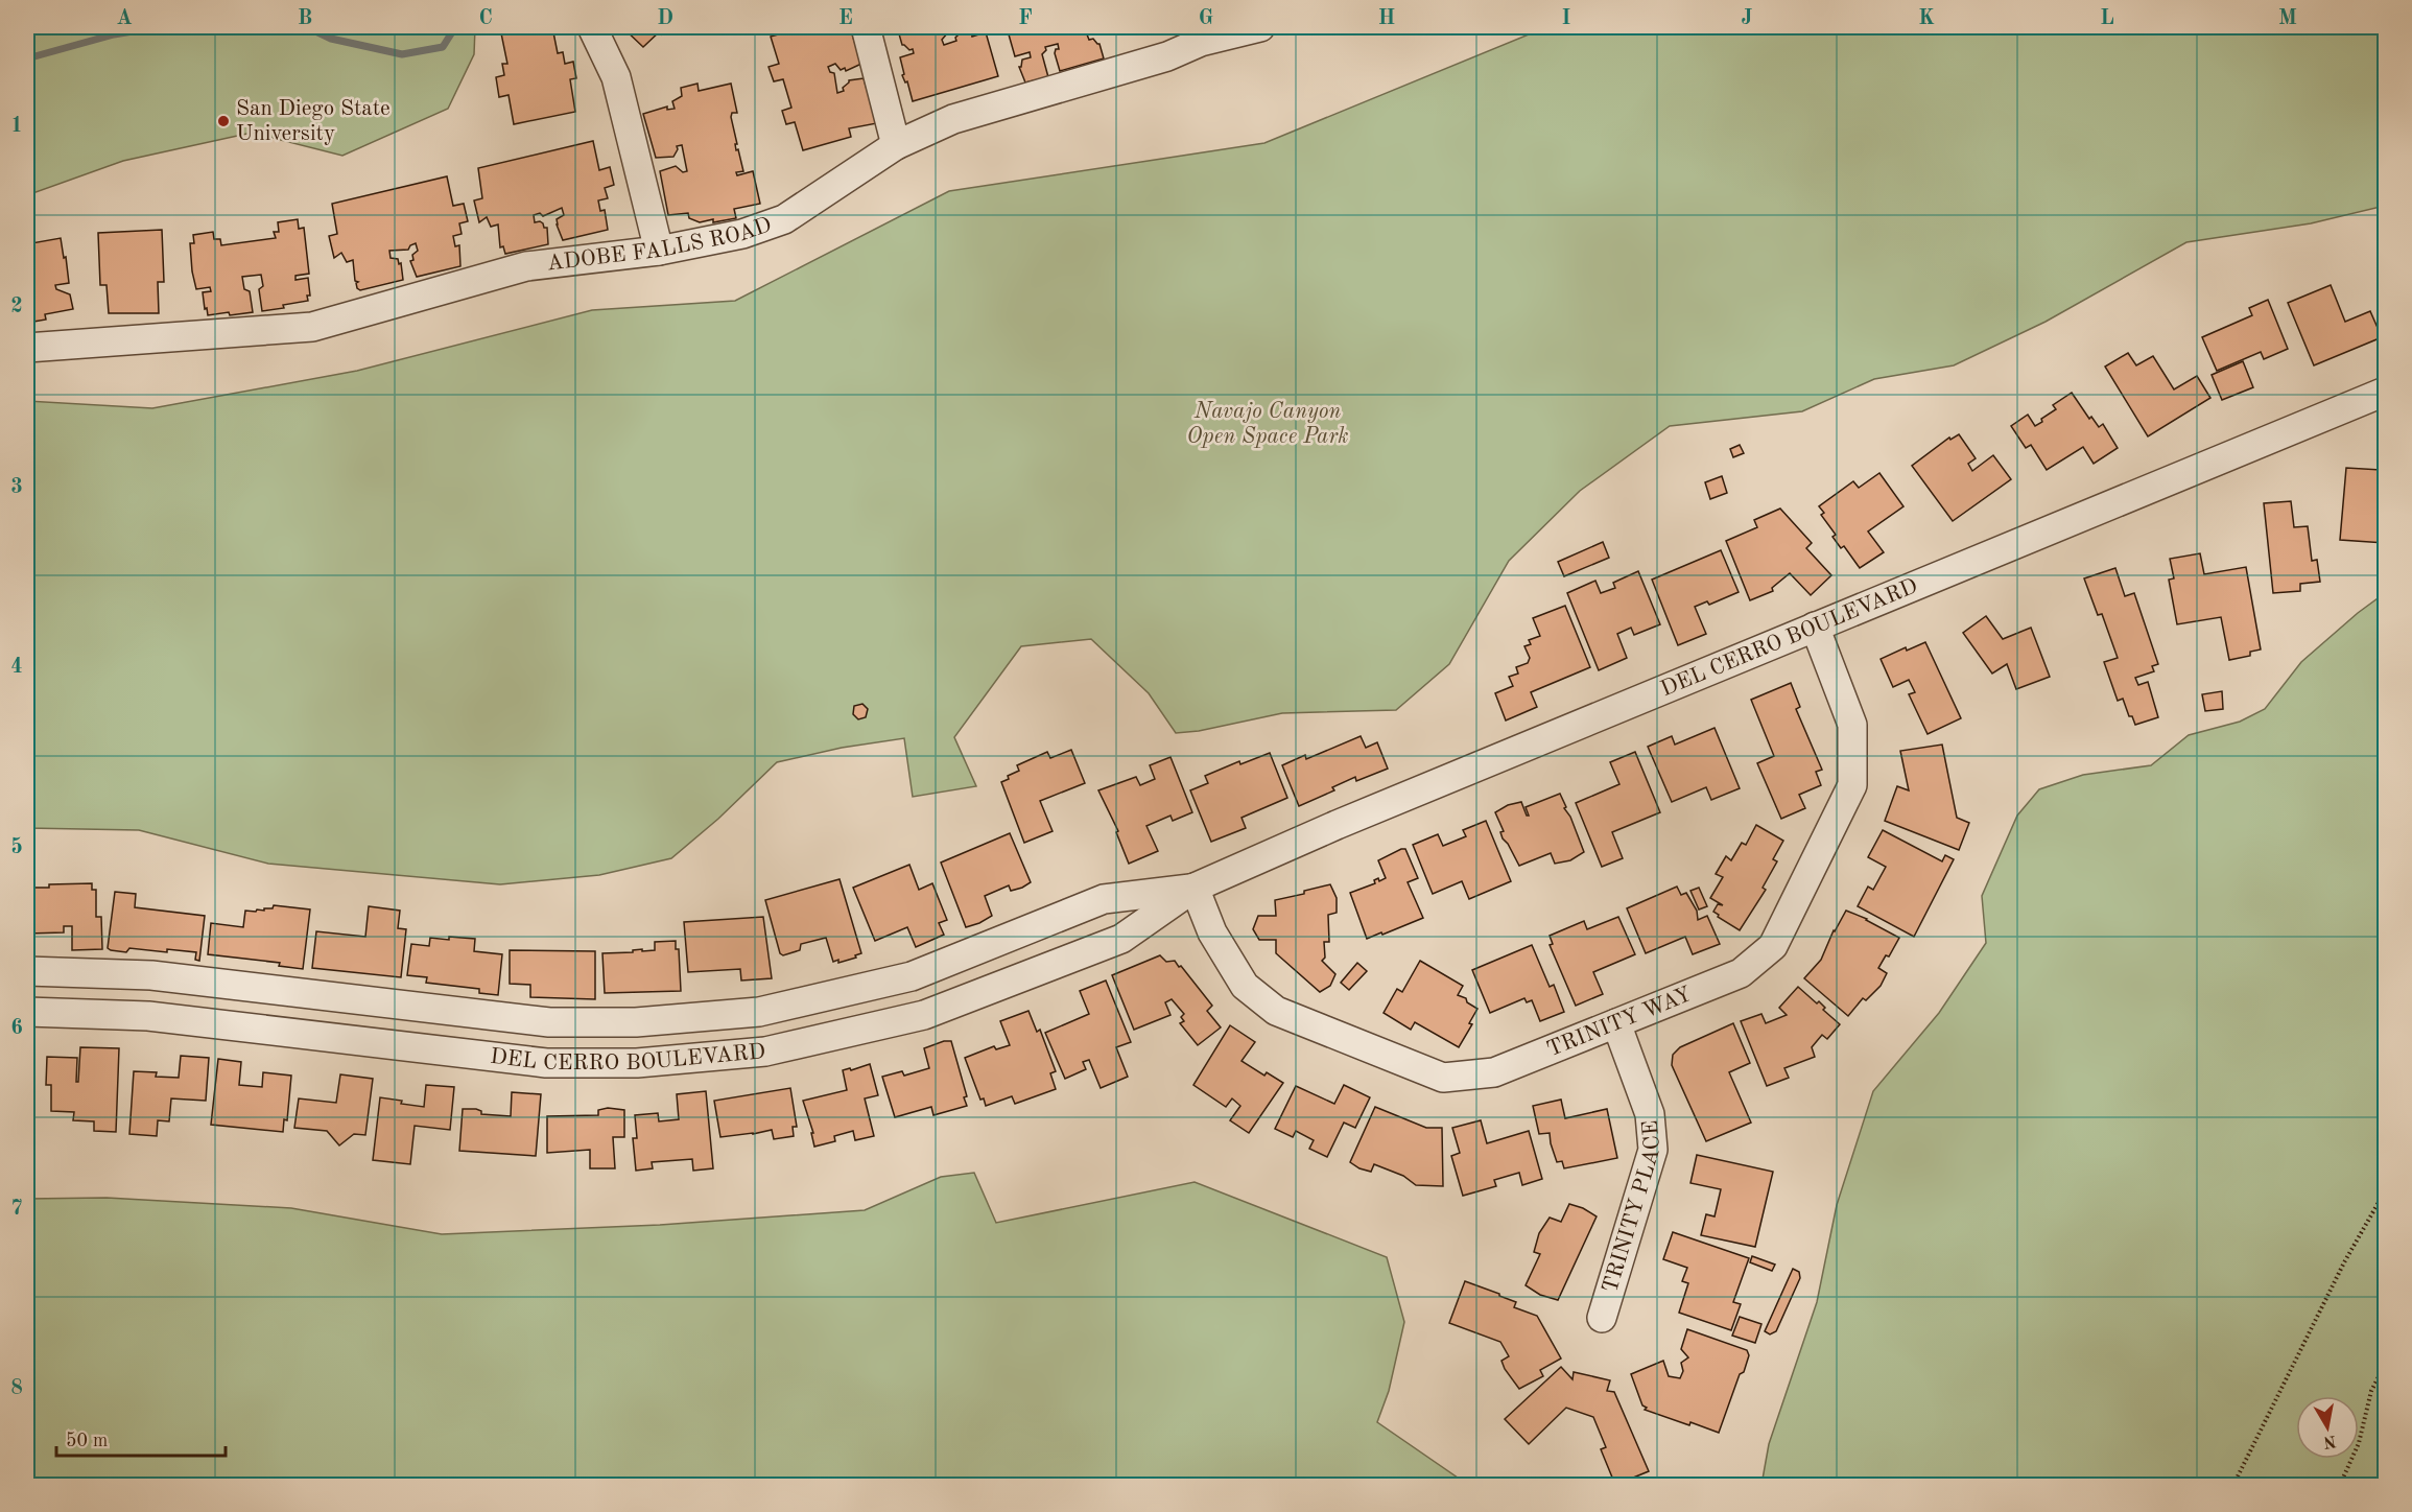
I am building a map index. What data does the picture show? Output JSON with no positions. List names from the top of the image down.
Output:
{
  "streets": {
    "street": [
      "ADOBE FALLS ROAD",
      "DEL CERRO BOULEVARD",
      "TRINITY WAY",
      "TRINITY PLACE"
    ]
  },
  "crossings": [
    ["DEL CERRO BOULEVARD", "TRINITY WAY"],
    ["TRINITY WAY", "TRINITY PLACE"]
  ],
  "parks": ["Navajo Canyon Open Space Park"],
  "places": ["San Diego State University"],
  "scale_bar": "50 m",
  "north": "bottom",
  "grid": {
    "columns": [
      "A",
      "B",
      "C",
      "D",
      "E",
      "F",
      "G",
      "H",
      "I",
      "J",
      "K",
      "L",
      "M"
    ],
    "rows": [
      "1",
      "2",
      "3",
      "4",
      "5",
      "6",
      "7",
      "8"
    ]
  }
}
